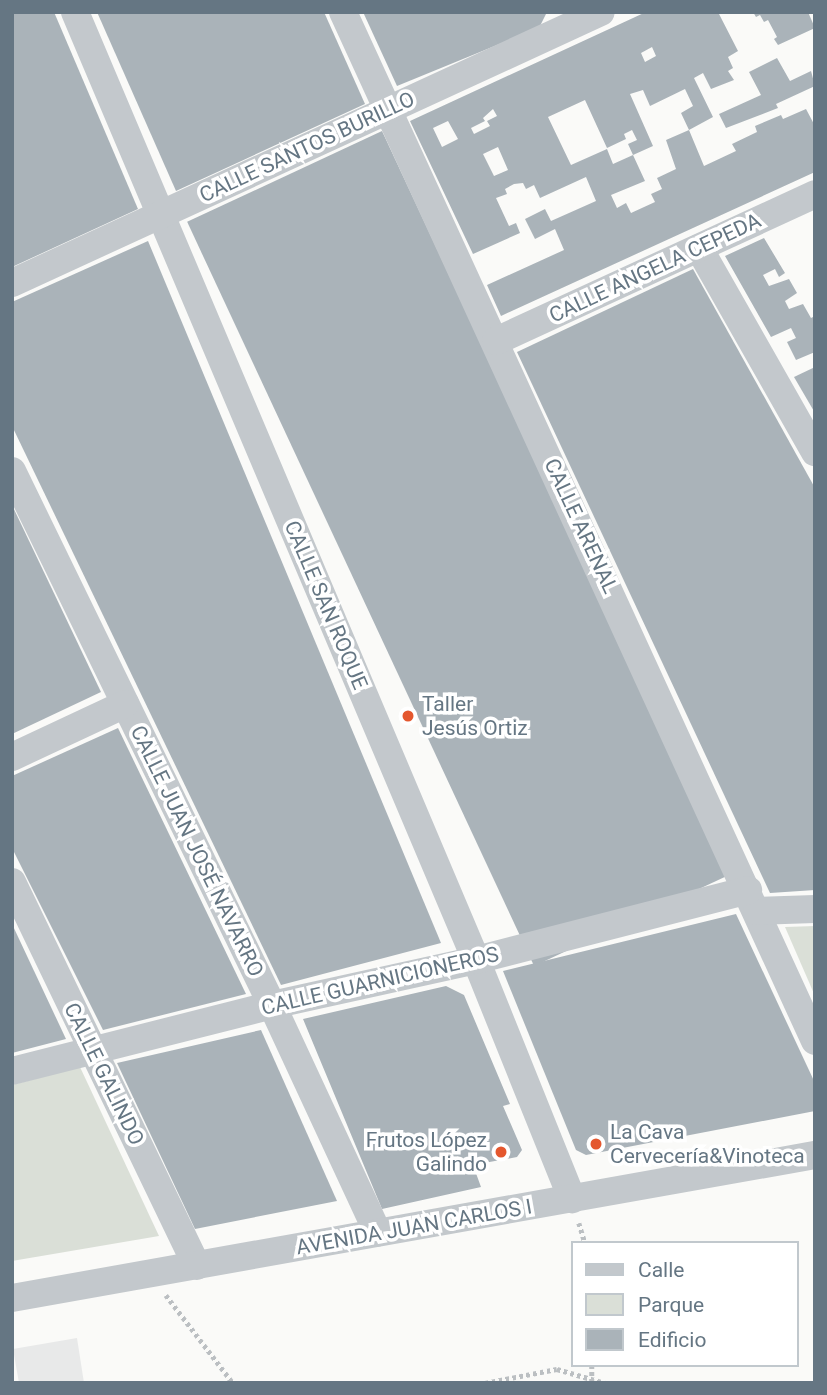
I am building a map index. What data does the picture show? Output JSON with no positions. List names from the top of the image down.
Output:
{
  "streets": {
    "street": [
      "CALLE SANTOS BURILLO",
      "CALLE ANGELA CEPEDA",
      "CALLE ARENAL",
      "CALLE SAN ROQUE",
      "CALLE JUAN JOSÉ NAVARRO",
      "CALLE GUARNICIONEROS",
      "CALLE GALINDO",
      "AVENIDA JUAN CARLOS I"
    ]
  },
  "crossings": [
    ["CALLE SANTOS BURILLO", "CALLE ARENAL"],
    ["CALLE SANTOS BURILLO", "CALLE SAN ROQUE"],
    ["CALLE ANGELA CEPEDA", "CALLE ARENAL"],
    ["CALLE ARENAL", "CALLE GUARNICIONEROS"],
    ["CALLE SAN ROQUE", "CALLE GUARNICIONEROS"],
    ["CALLE SAN ROQUE", "AVENIDA JUAN CARLOS I"],
    ["CALLE JUAN JOSÉ NAVARRO", "CALLE GUARNICIONEROS"],
    ["CALLE JUAN JOSÉ NAVARRO", "AVENIDA JUAN CARLOS I"],
    ["CALLE GUARNICIONEROS", "CALLE GALINDO"],
    ["CALLE GALINDO", "AVENIDA JUAN CARLOS I"]
  ],
  "places": ["Taller Jesús Ortiz", "La Cava Cervecería&Vinoteca", "Frutos López Galindo"],
  "legend": ["Calle", "Parque", "Edificio"]
}
